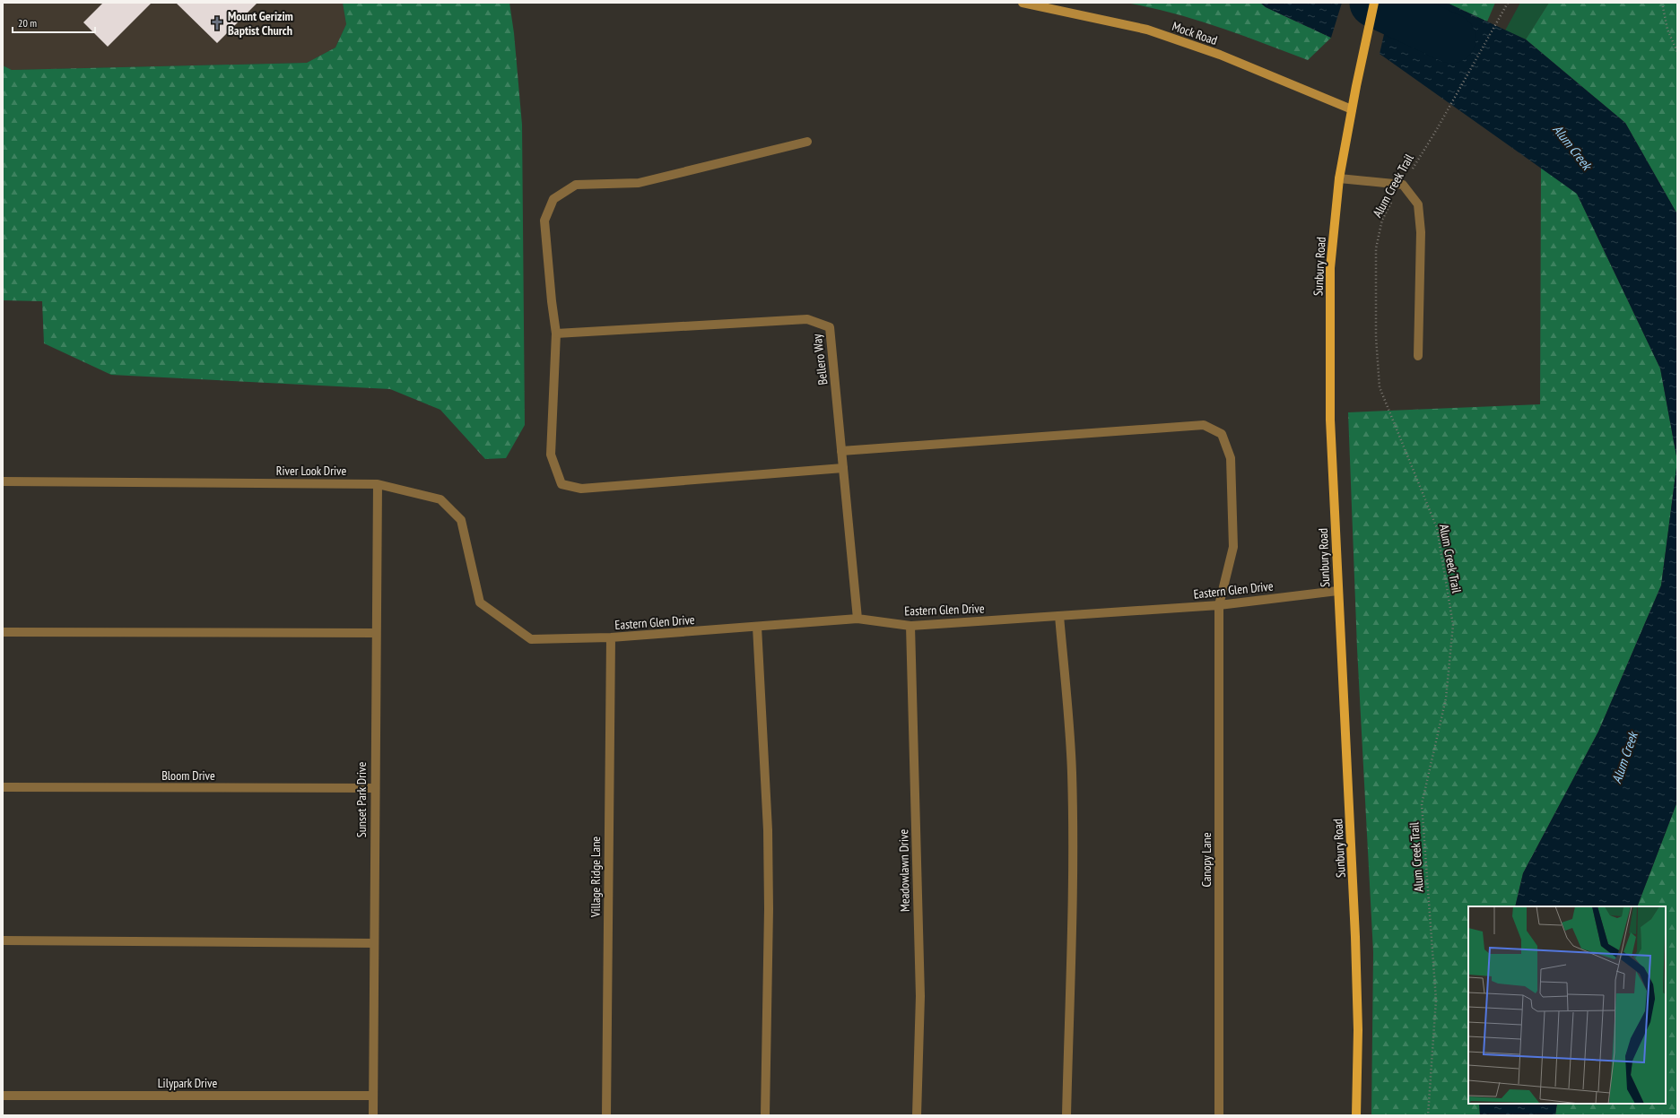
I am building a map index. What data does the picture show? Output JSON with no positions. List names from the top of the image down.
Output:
{
  "streets": {
    "main road": ["Mock Road", "Sunbury Road"],
    "street": [
      "Bellero Way",
      "River Look Drive",
      "Eastern Glen Drive",
      "Bloom Drive",
      "Sunset Park Drive",
      "Canopy Lane",
      "Meadowlawn Drive",
      "Village Ridge Lane",
      "Lilypark Drive"
    ],
    "path": ["Alum Creek Trail"]
  },
  "crossings": [
    ["Mock Road", "Sunbury Road"],
    ["Sunbury Road", "Eastern Glen Drive"],
    ["Bellero Way", "Eastern Glen Drive"],
    ["Bellero Way", "Canopy Lane"],
    ["River Look Drive", "Eastern Glen Drive"],
    ["River Look Drive", "Sunset Park Drive"],
    ["Eastern Glen Drive", "Canopy Lane"],
    ["Eastern Glen Drive", "Meadowlawn Drive"],
    ["Eastern Glen Drive", "Village Ridge Lane"],
    ["Bloom Drive", "Sunset Park Drive"],
    ["Sunset Park Drive", "Lilypark Drive"]
  ],
  "water": ["Alum Creek"],
  "places": {
    "church": ["Mount Gerizim Baptist Church"]
  },
  "scale_bar": "20 m"
}
